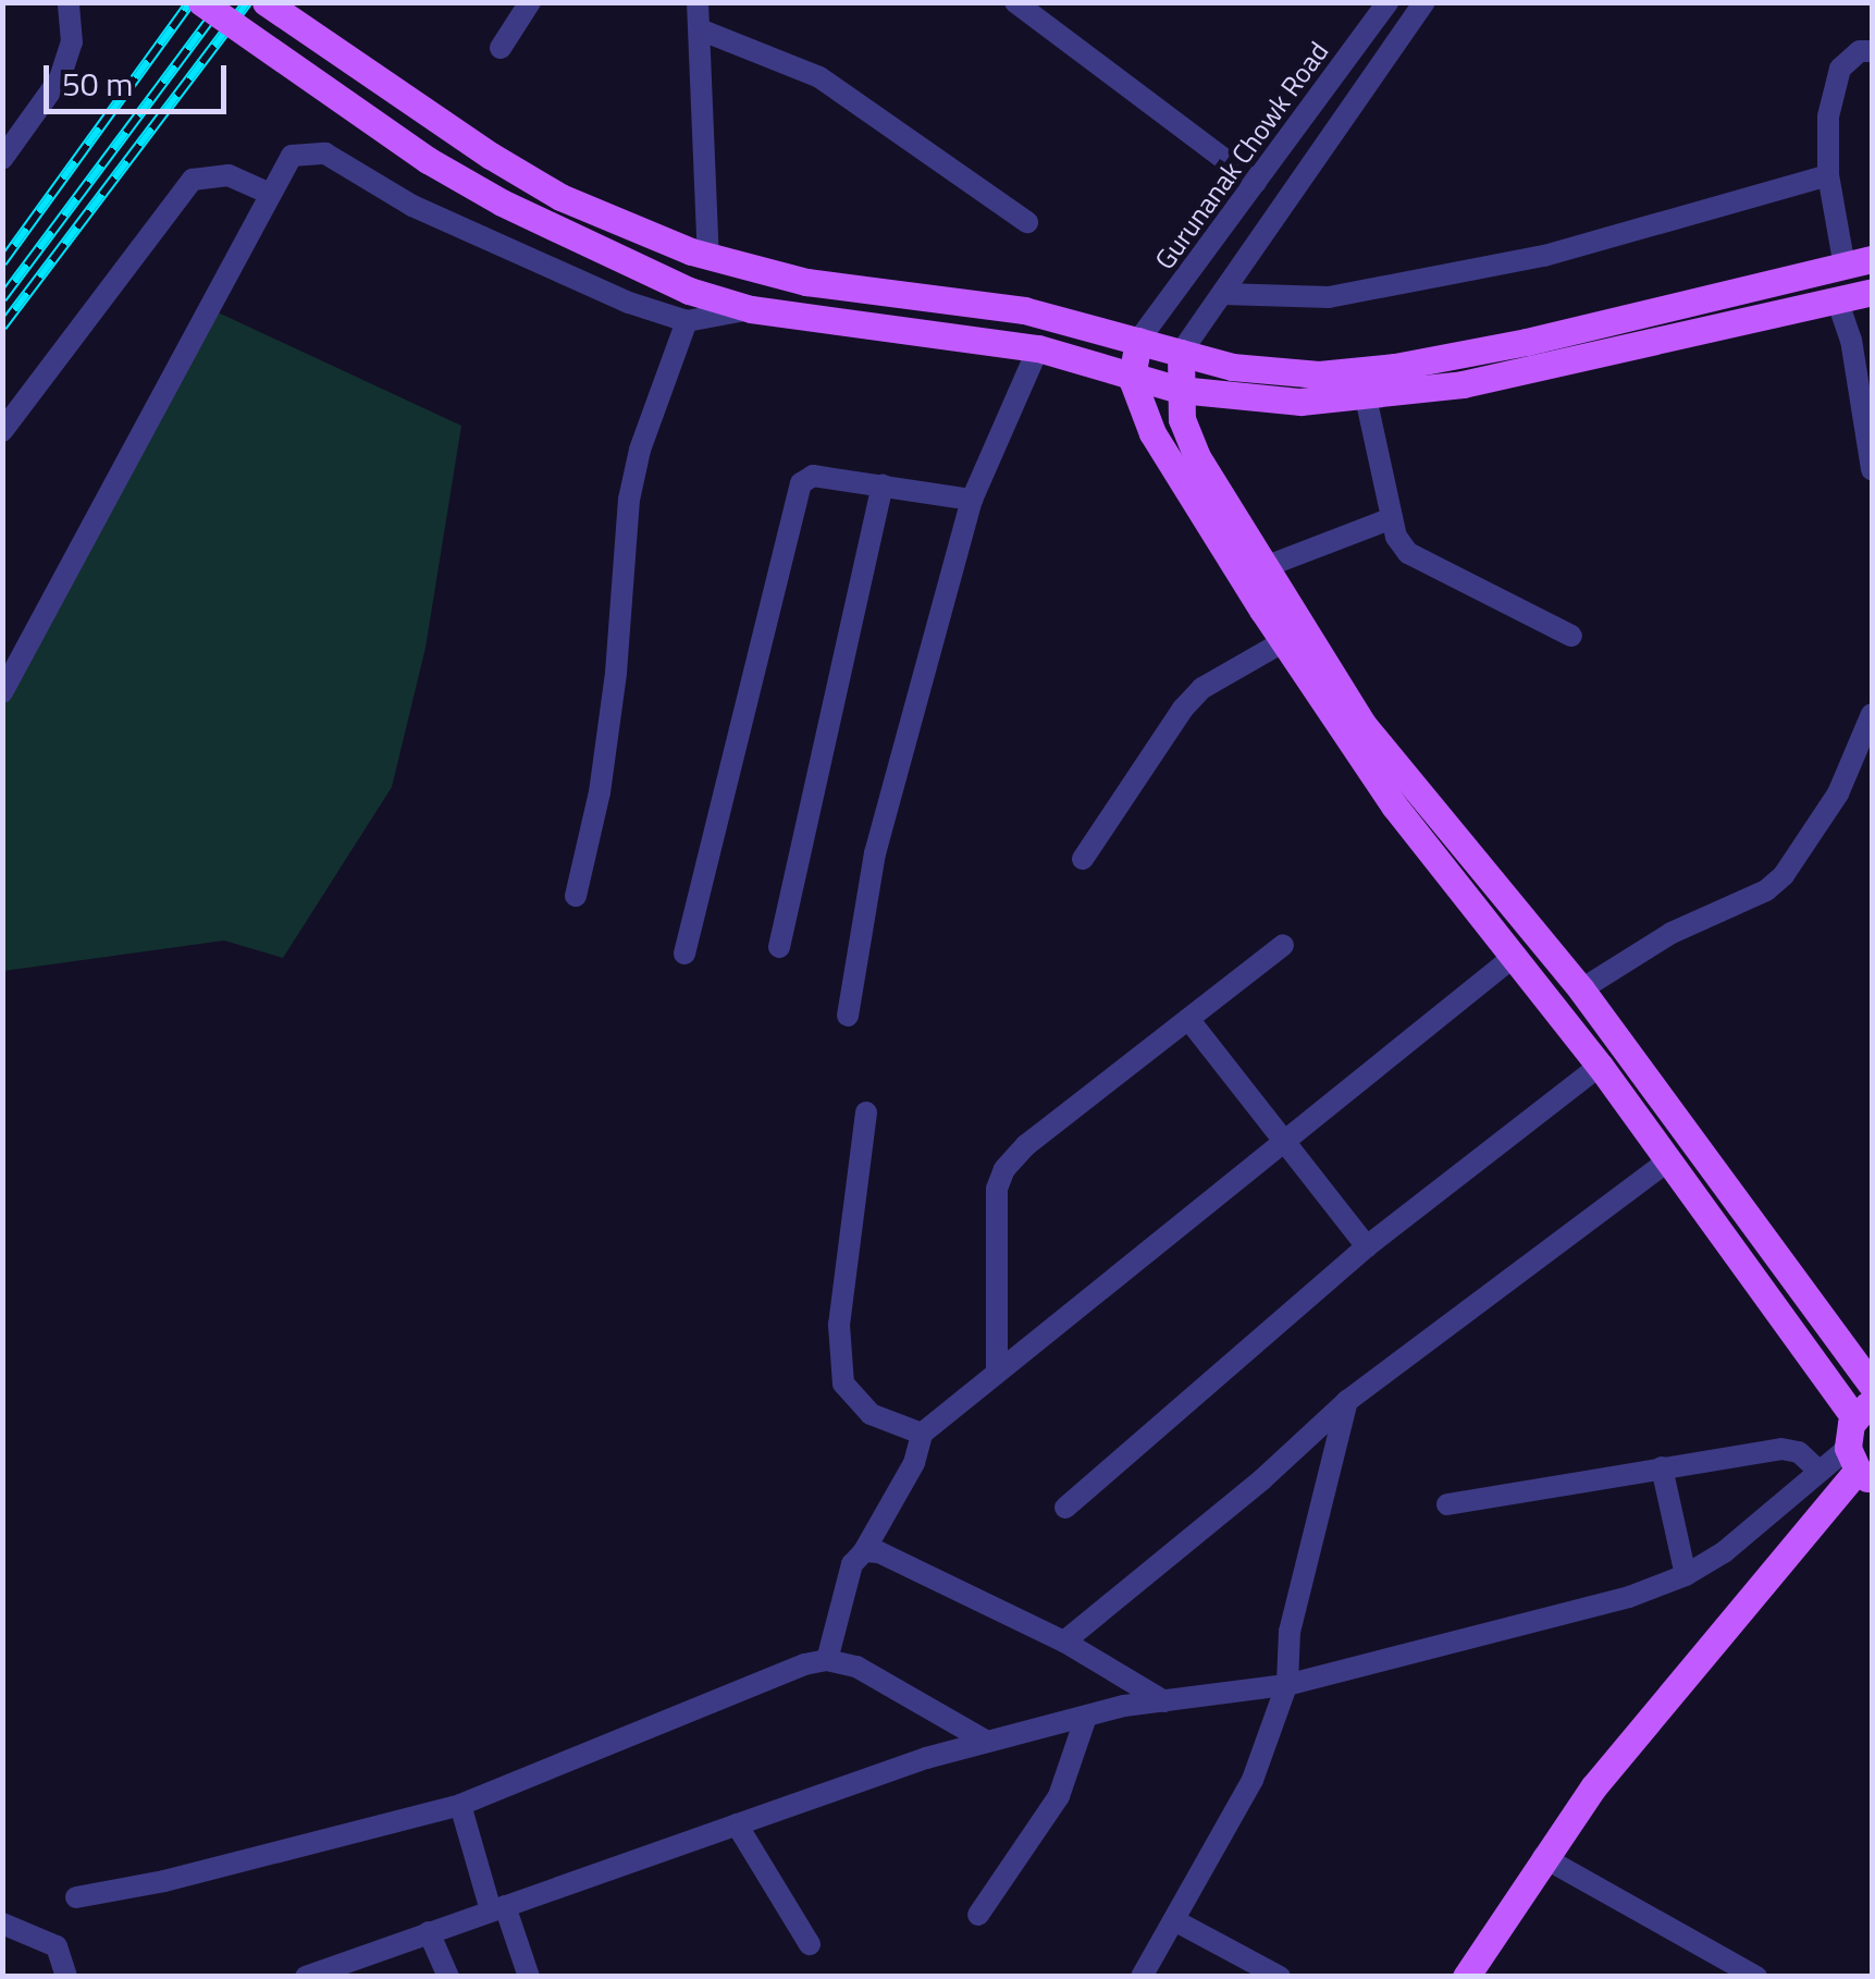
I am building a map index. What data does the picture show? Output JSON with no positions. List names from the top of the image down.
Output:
{
  "streets": {
    "street": ["Gurunanak Chowk Road"]
  },
  "scale_bar": "50 m"
}
